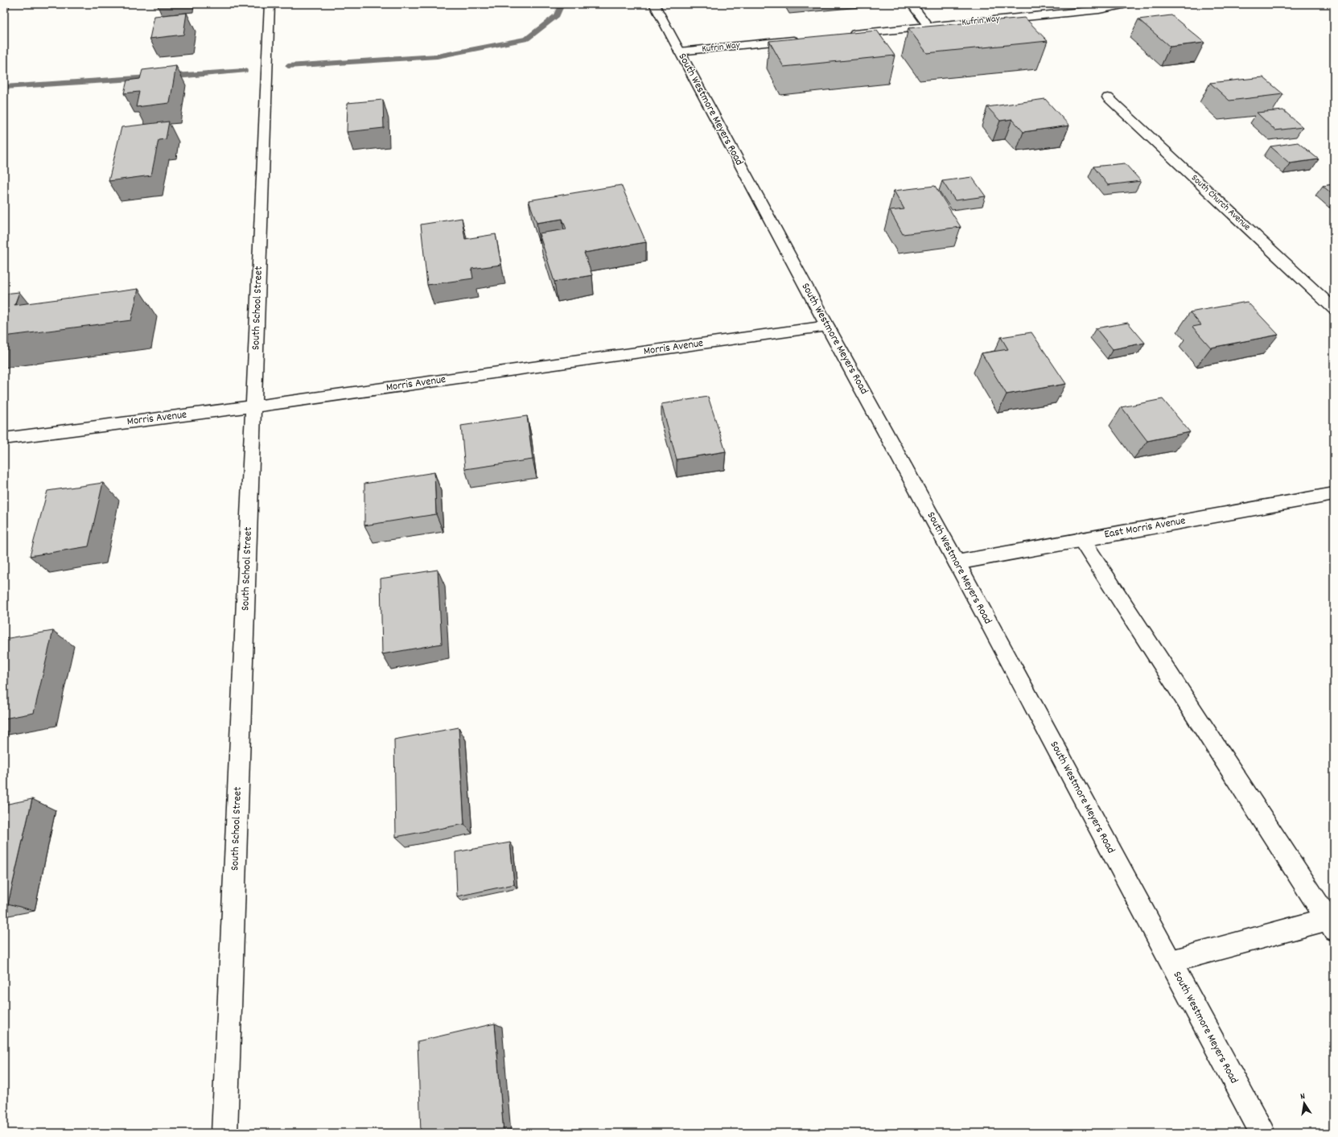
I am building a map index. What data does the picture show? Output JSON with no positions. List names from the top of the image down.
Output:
{
  "streets": {
    "street": [
      "Kufrin Way",
      "South Westmore Meyers Road",
      "South Church Avenue",
      "South School Street",
      "Morris Avenue",
      "East Morris Avenue"
    ]
  },
  "crossings": [
    ["Kufrin Way", "South Westmore Meyers Road"],
    ["South Westmore Meyers Road", "Morris Avenue"],
    ["South Westmore Meyers Road", "East Morris Avenue"],
    ["South School Street", "Morris Avenue"]
  ],
  "north": "top"
}
